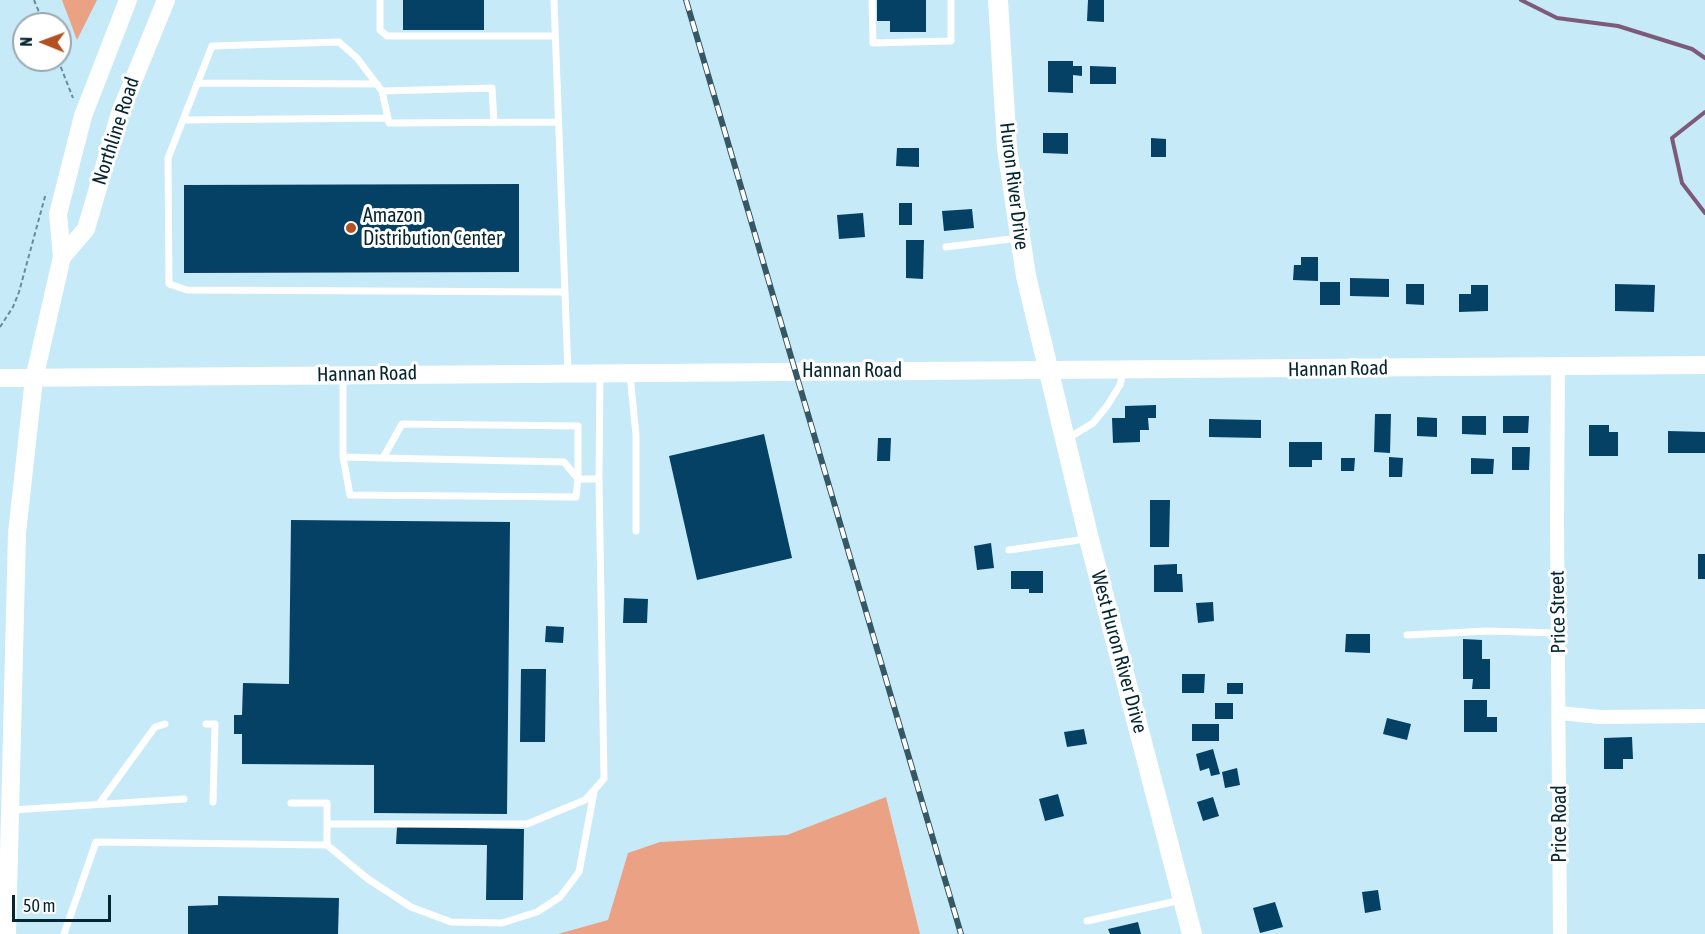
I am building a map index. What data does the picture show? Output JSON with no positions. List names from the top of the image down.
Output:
{
  "streets": {
    "main road": ["Huron River Drive", "West Huron River Drive"],
    "street": [
      "Northline Road",
      "Hannan Road",
      "Price Street",
      "Price Road"
    ]
  },
  "crossings": [
    ["Northline Road", "Hannan Road"],
    ["Huron River Drive", "Hannan Road"],
    ["Huron River Drive", "West Huron River Drive"],
    ["Hannan Road", "Price Street"],
    ["Hannan Road", "West Huron River Drive"],
    ["Price Street", "Price Road"]
  ],
  "places": ["Amazon Distribution Center"],
  "scale_bar": "50 m",
  "north": "left"
}
